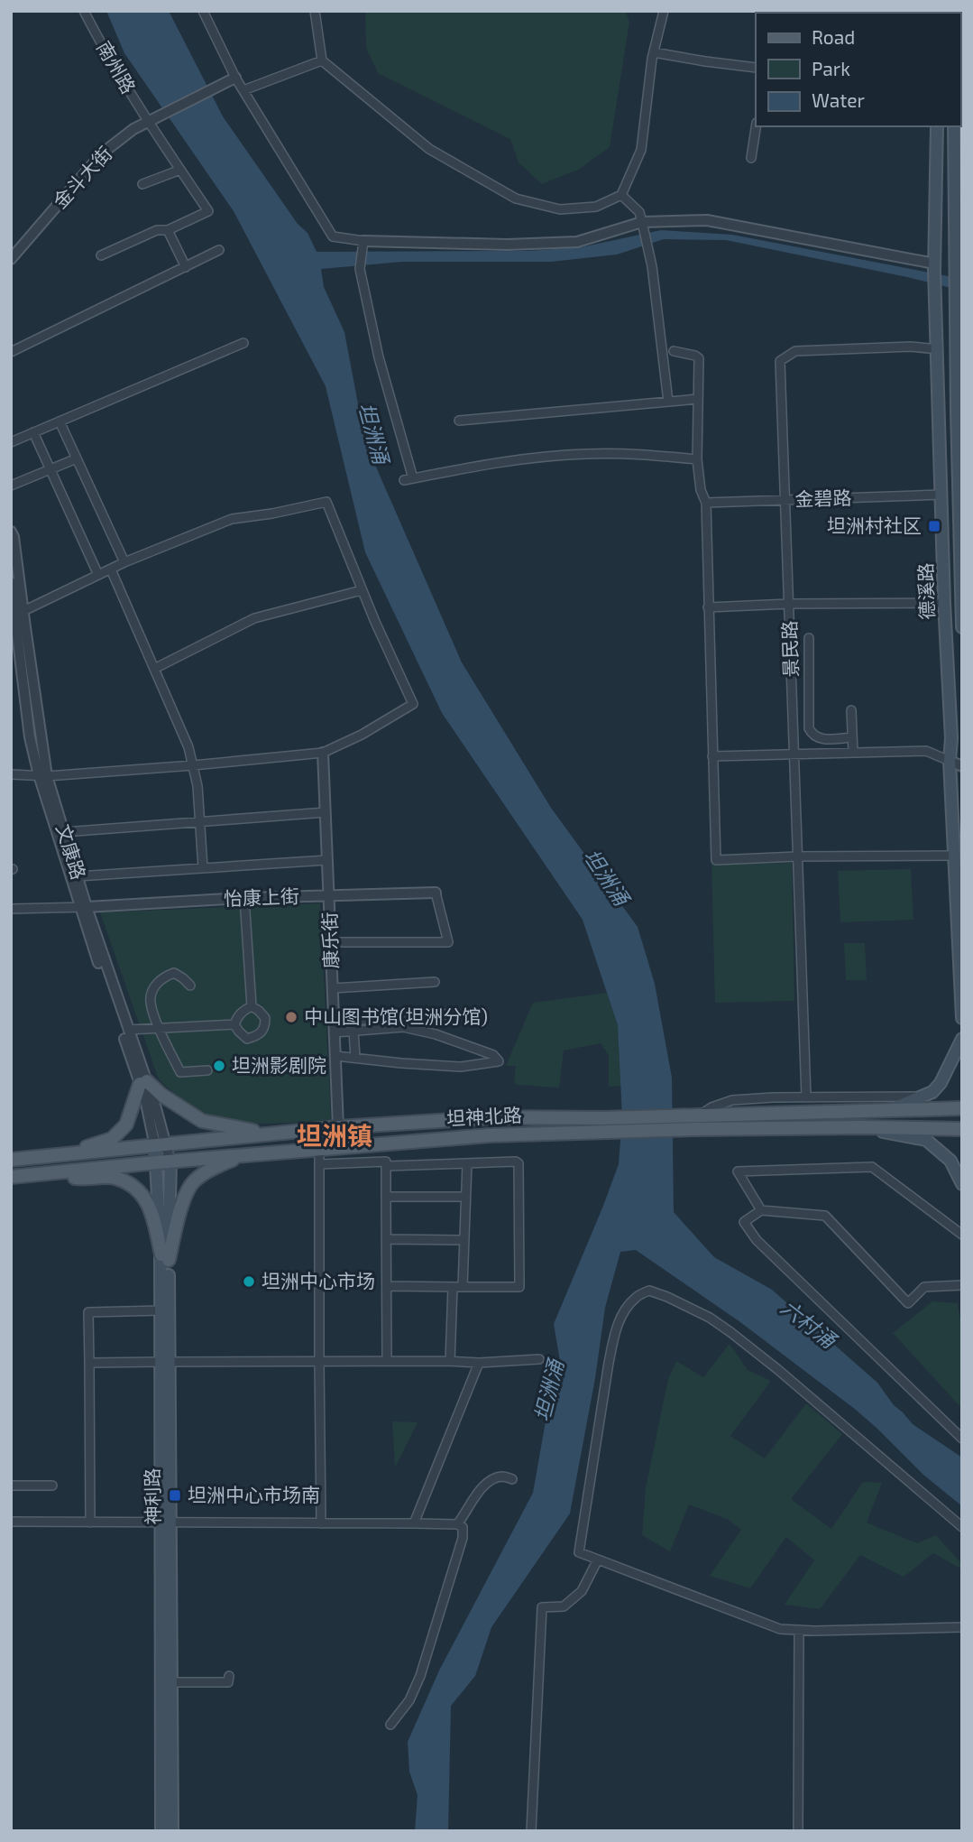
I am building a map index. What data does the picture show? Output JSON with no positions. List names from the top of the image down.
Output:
{
  "streets": {
    "main road": ["德溪路", "坦神北路", "神利路"],
    "street": [
      "南州路",
      "金斗大街",
      "金碧路",
      "景民路",
      "文康路",
      "怡康上街",
      "康乐街"
    ]
  },
  "crossings": [
    ["南州路", "金斗大街"],
    ["金碧路", "德溪路"],
    ["金碧路", "景民路"],
    ["德溪路", "景民路"],
    ["文康路", "怡康上街"],
    ["怡康上街", "康乐街"],
    ["康乐街", "坦神北路"],
    ["坦神北路", "神利路"]
  ],
  "districts": ["坦洲镇"],
  "water": ["坦洲涌", "六村涌"],
  "places": {
    "transit": ["坦洲村社区", "坦洲中心市场南"],
    "other": ["中山图书馆(坦洲分馆)", "坦洲影剧院", "坦洲中心市场"]
  },
  "legend": ["Road", "Park", "Water"]
}
